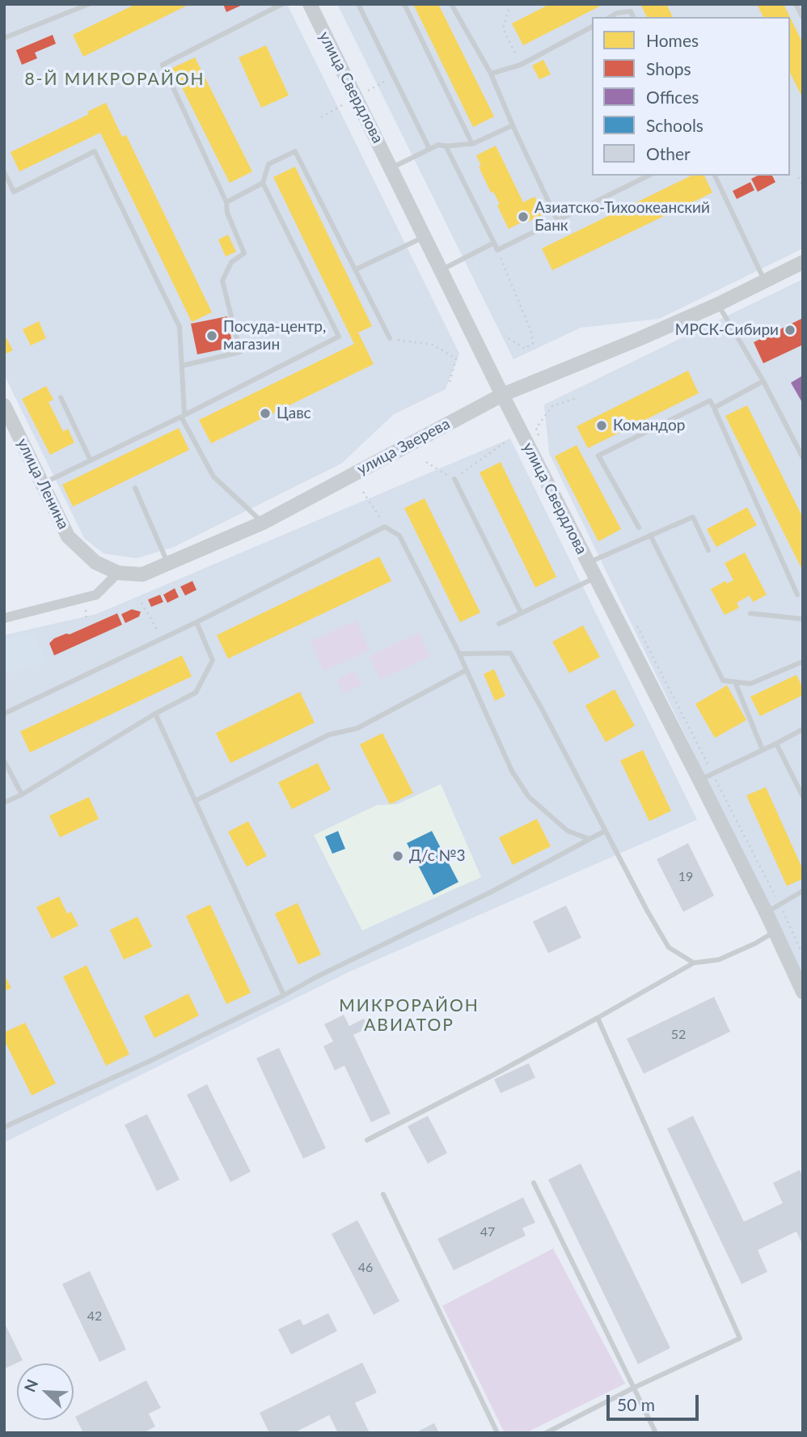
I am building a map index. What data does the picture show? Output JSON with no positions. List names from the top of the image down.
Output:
{
  "streets": {
    "main road": ["улица Свердлова", "улица Зверева", "улица Ленина"]
  },
  "crossings": [
    ["улица Свердлова", "улица Зверева"],
    ["улица Зверева", "улица Ленина"]
  ],
  "districts": ["8-Й МИКРОРАЙОН", "МИКРОРАЙОН АВИАТОР"],
  "places": [
    "Азиатско-Тихоокеанский Банк",
    "МРСК-Сибири",
    "Посуда-центр, магазин",
    "Цавс",
    "Командор",
    "Д/с №3"
  ],
  "house_numbers": [
    "19",
    "52",
    "47",
    "46",
    "42"
  ],
  "legend": [
    "Homes",
    "Shops",
    "Offices",
    "Schools",
    "Other"
  ],
  "scale_bar": "50 m",
  "north": "top left"
}
